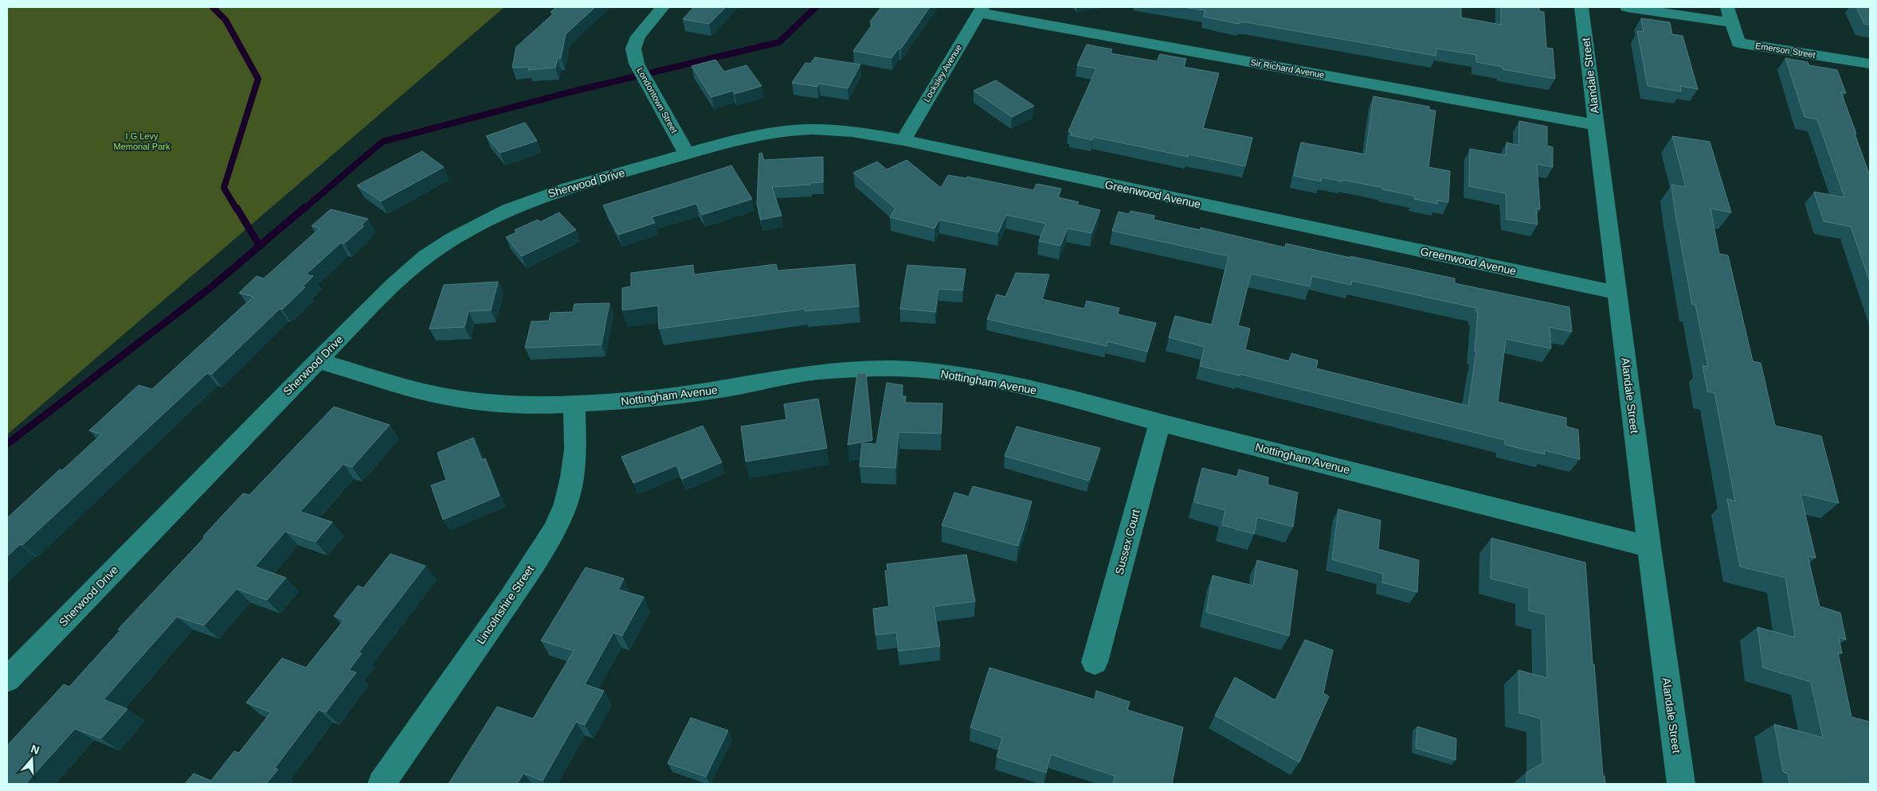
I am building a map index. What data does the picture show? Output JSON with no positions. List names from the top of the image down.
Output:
{
  "streets": {
    "street": [
      "Emerson Street",
      "Sir Richard Avenue",
      "Locksley Avenue",
      "Alandale Street",
      "Londontown Street",
      "Sherwood Drive",
      "Greenwood Avenue",
      "Nottingham Avenue",
      "Sussex Court",
      "Lincolnshire Street"
    ]
  },
  "crossings": [
    ["Sir Richard Avenue", "Locksley Avenue"],
    ["Sir Richard Avenue", "Alandale Street"],
    ["Locksley Avenue", "Greenwood Avenue"],
    ["Alandale Street", "Greenwood Avenue"],
    ["Alandale Street", "Nottingham Avenue"],
    ["Londontown Street", "Sherwood Drive"],
    ["Londontown Street", "Greenwood Avenue"],
    ["Sherwood Drive", "Greenwood Avenue"],
    ["Sherwood Drive", "Nottingham Avenue"],
    ["Nottingham Avenue", "Sussex Court"],
    ["Nottingham Avenue", "Lincolnshire Street"]
  ],
  "parks": ["I G Levy Memorial Park"],
  "north": "top"
}
